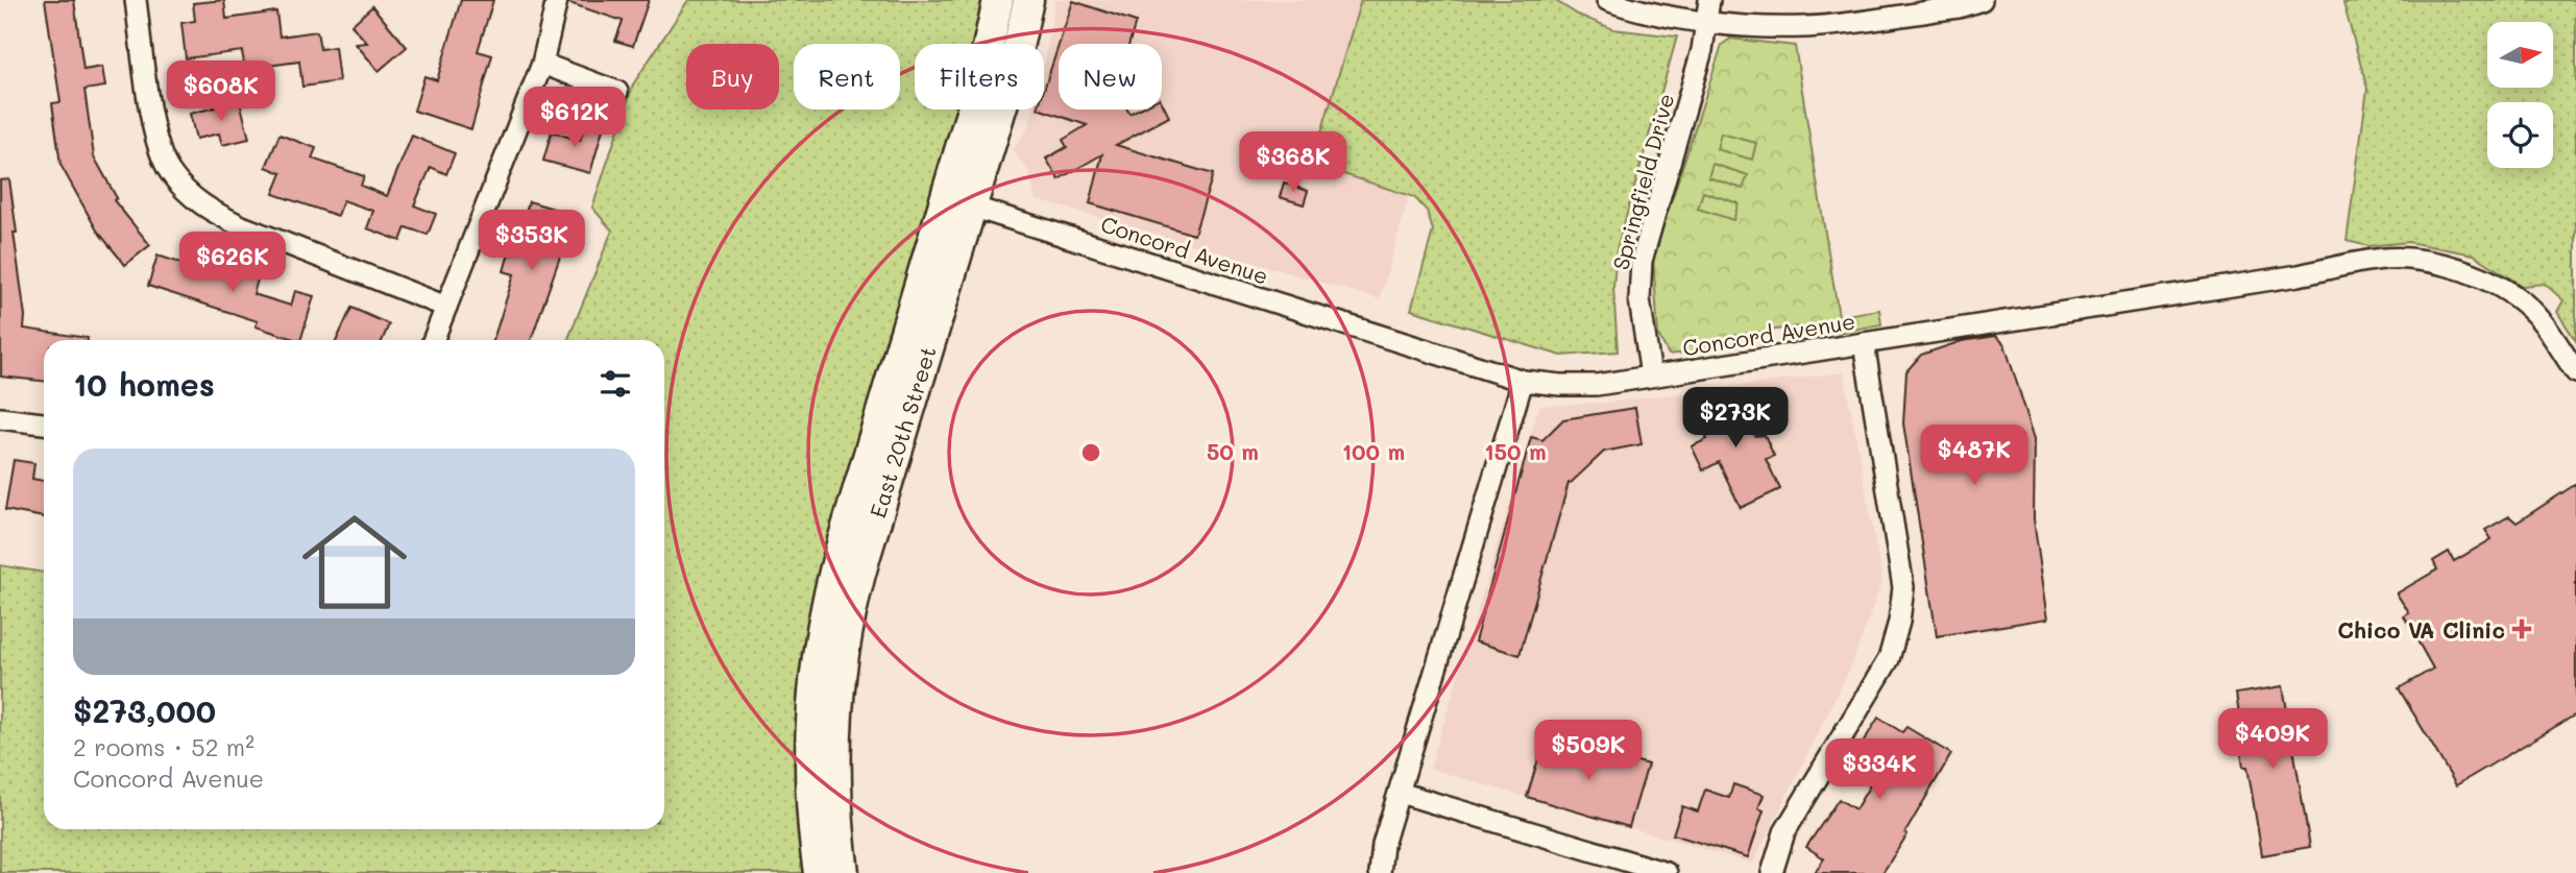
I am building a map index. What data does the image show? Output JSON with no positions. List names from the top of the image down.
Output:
{
  "streets": {
    "street": ["Springfield Drive", "Concord Avenue", "East 20th Street"]
  },
  "crossings": [
    ["Springfield Drive", "Concord Avenue"],
    ["Concord Avenue", "East 20th Street"]
  ],
  "places": {
    "health": ["Chico VA Clinic"]
  },
  "north": "right",
  "page": {
    "chip": [
      "Buy",
      "Rent",
      "Filters",
      "New"
    ],
    "price": [
      "$608K",
      "$612K",
      "$368K",
      "$353K",
      "$626K",
      "$273K",
      "$487K",
      "$409K",
      "$509K",
      "$334K"
    ],
    "heading": "10 homes",
    "list": [
      {
        "name": "$273,000",
        "note": "2 rooms · 52 m² · Concord Avenue"
      }
    ]
  },
  "rings": ["50 m", "100 m", "150 m"]
}
